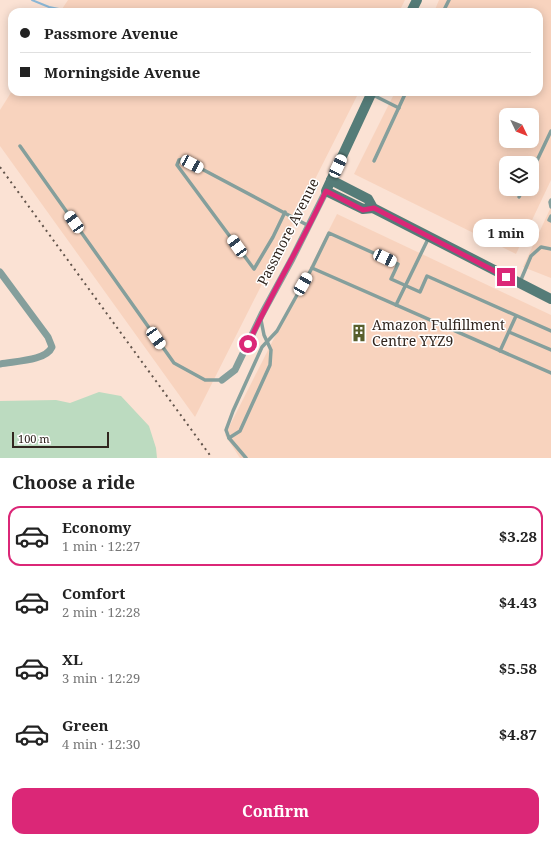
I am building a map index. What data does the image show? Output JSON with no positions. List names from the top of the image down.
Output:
{
  "streets": {
    "main road": ["Passmore Avenue"]
  },
  "places": {
    "building": ["Amazon Fulfillment Centre YYZ9"]
  },
  "scale_bar": "100 m",
  "north": "bottom right",
  "page": {
    "banner": ["Passmore Avenue", "Morningside Avenue"],
    "bubble": "1 min",
    "scale": "100 m",
    "heading": "Choose a ride",
    "list": [
      {
        "name": "Economy",
        "note": "1 min · 12:27",
        "value": "$3.28"
      },
      {
        "name": "Comfort",
        "note": "2 min · 12:28",
        "value": "$4.43"
      },
      {
        "name": "XL",
        "note": "3 min · 12:29",
        "value": "$5.58"
      },
      {
        "name": "Green",
        "note": "4 min · 12:30",
        "value": "$4.87"
      }
    ],
    "buttons": "Confirm"
  }
}
